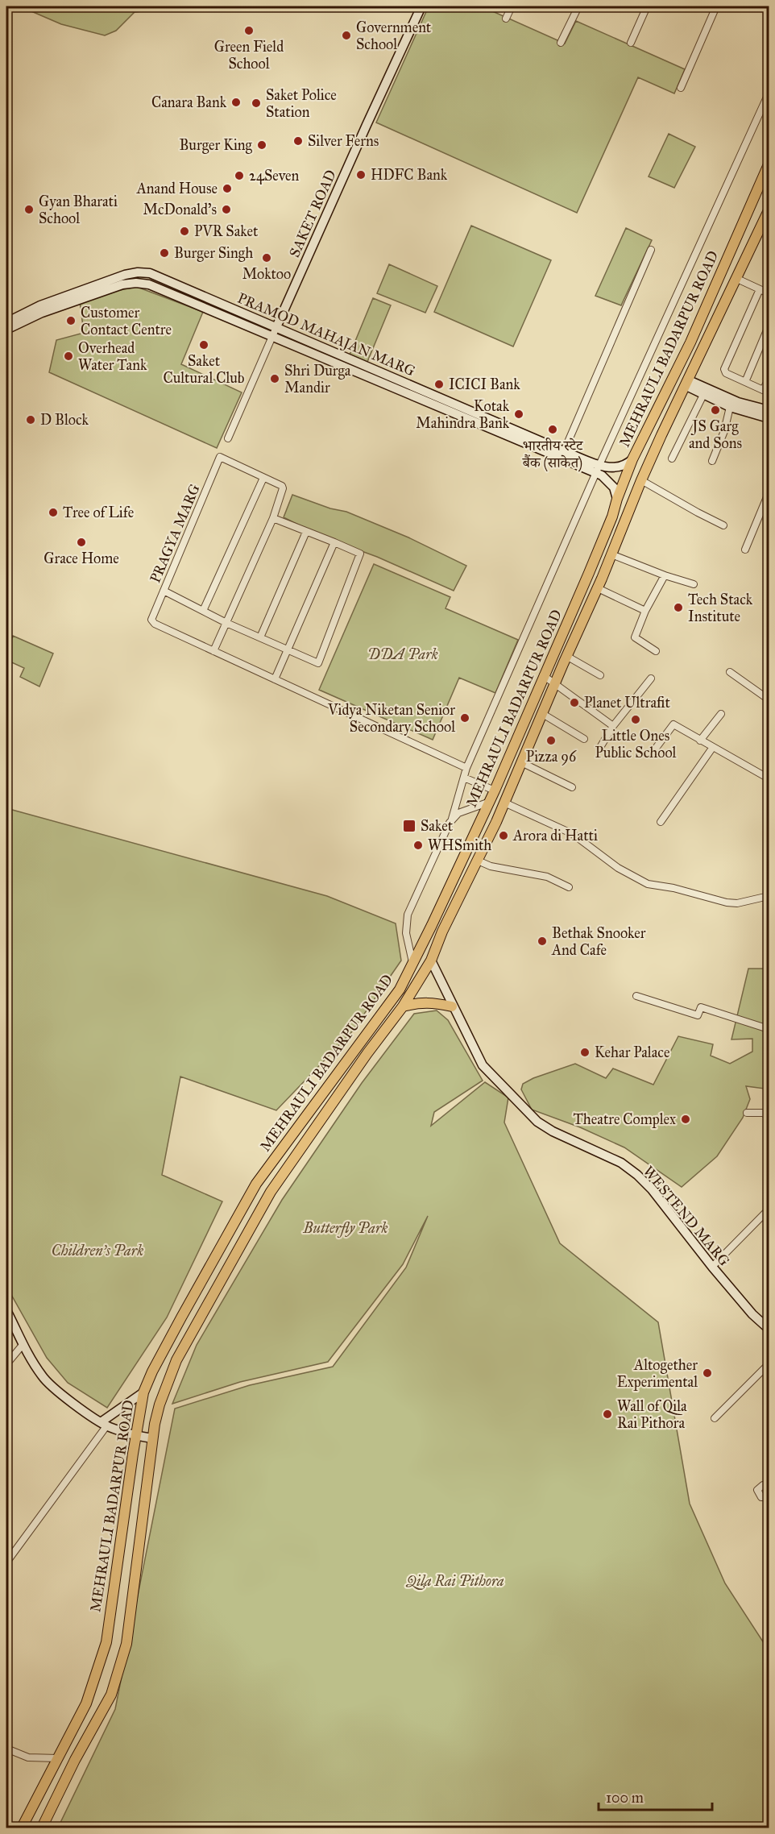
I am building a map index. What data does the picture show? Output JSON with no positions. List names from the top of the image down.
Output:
{
  "streets": {
    "main road": ["MEHRAULI BADARPUR ROAD"],
    "street": [
      "SAKET ROAD",
      "PRAMOD MAHAJAN MARG",
      "PRAGYA MARG",
      "WESTEND MARG"
    ]
  },
  "crossings": [
    ["SAKET ROAD", "PRAMOD MAHAJAN MARG"],
    ["PRAMOD MAHAJAN MARG", "MEHRAULI BADARPUR ROAD"],
    ["MEHRAULI BADARPUR ROAD", "WESTEND MARG"]
  ],
  "parks": [
    "DDA Park",
    "Butterfly Park",
    "Children's Park",
    "Qila Rai Pithora"
  ],
  "places": {
    "other": [
      "Green Field School",
      "Government School",
      "Canara Bank",
      "Saket Police Station",
      "Silver Ferns",
      "Burger King",
      "HDFC Bank",
      "24Seven",
      "Anand House",
      "Gyan Bharati School",
      "McDonald's",
      "PVR Saket",
      "Burger Singh",
      "Moktoo",
      "Customer Contact Centre",
      "Saket Cultural Club",
      "Overhead Water Tank",
      "Shri Durga Mandir",
      "ICICI Bank",
      "JS Garg and Sons",
      "Kotak Mahindra Bank",
      "D Block",
      "भारतीय स्टेट बैंक (साकेत)",
      "Tree of Life",
      "Grace Home",
      "Tech Stack Institute",
      "Planet Ultrafit",
      "Vidya Niketan Senior Secondary School",
      "Little Ones Public School",
      "Pizza 96",
      "Arora di Hatti",
      "WHSmith",
      "Bethak Snooker And Cafe",
      "Kehar Palace",
      "Theatre Complex",
      "Altogether Experimental",
      "Wall of Qila Rai Pithora"
    ],
    "transit": ["Saket"]
  },
  "scale_bar": "100 m"
}
